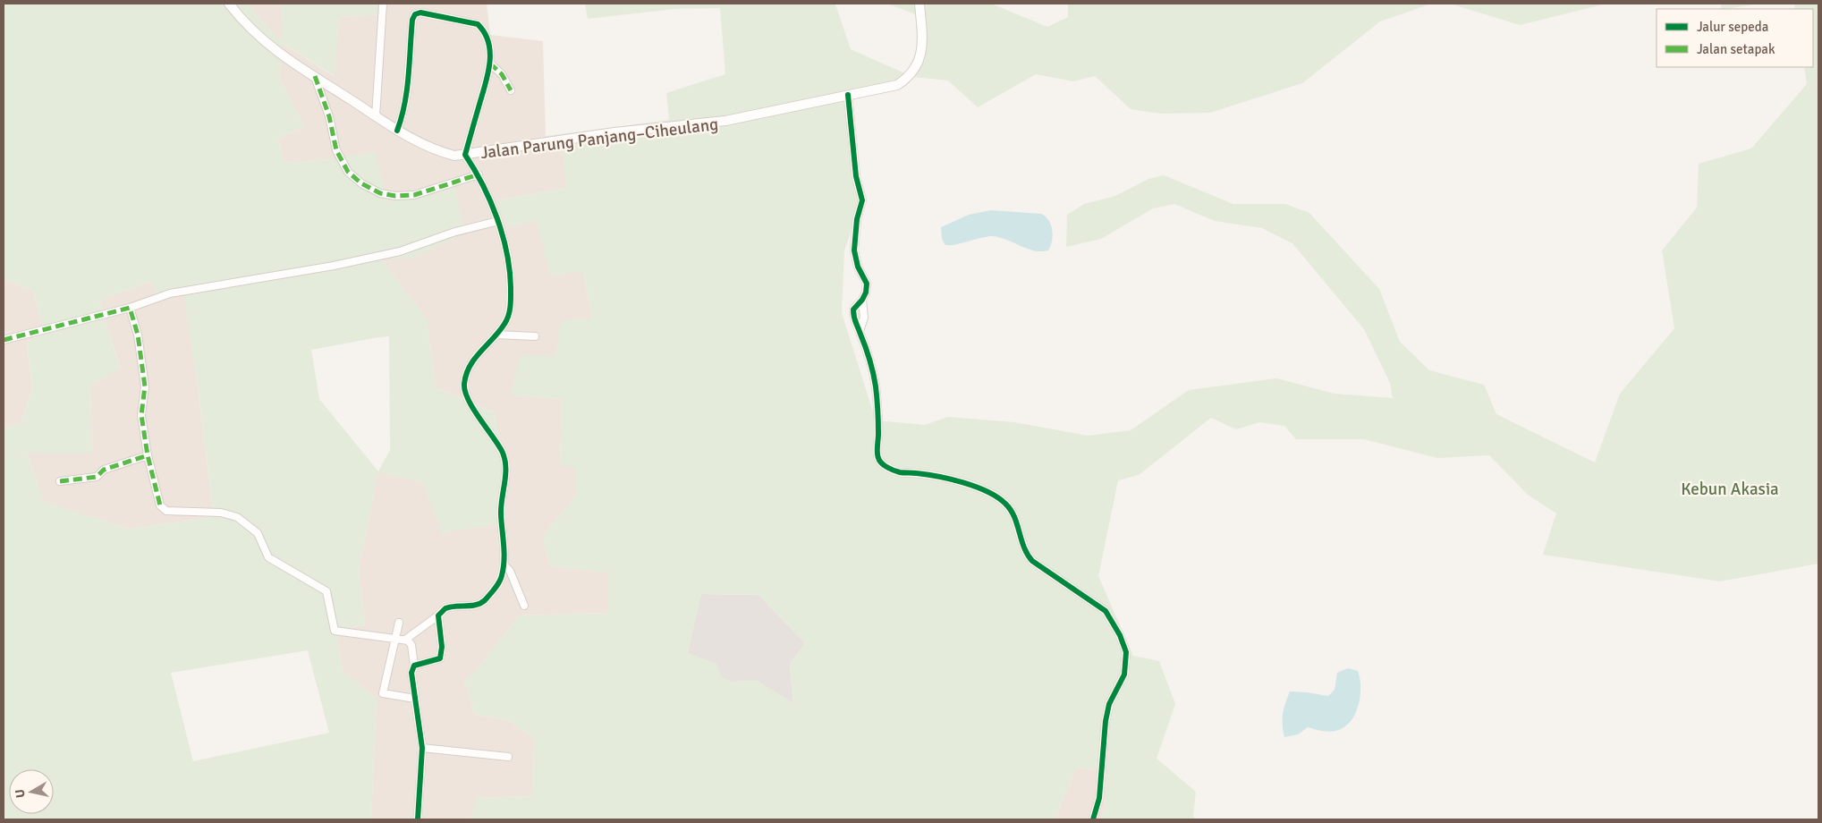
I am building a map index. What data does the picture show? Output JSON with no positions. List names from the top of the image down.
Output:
{
  "streets": {
    "street": ["Jalan Parung Panjang–Ciheulang"]
  },
  "parks": ["Kebun Akasia"],
  "legend": ["Jalur sepeda", "Jalan setapak"],
  "north": "left"
}
